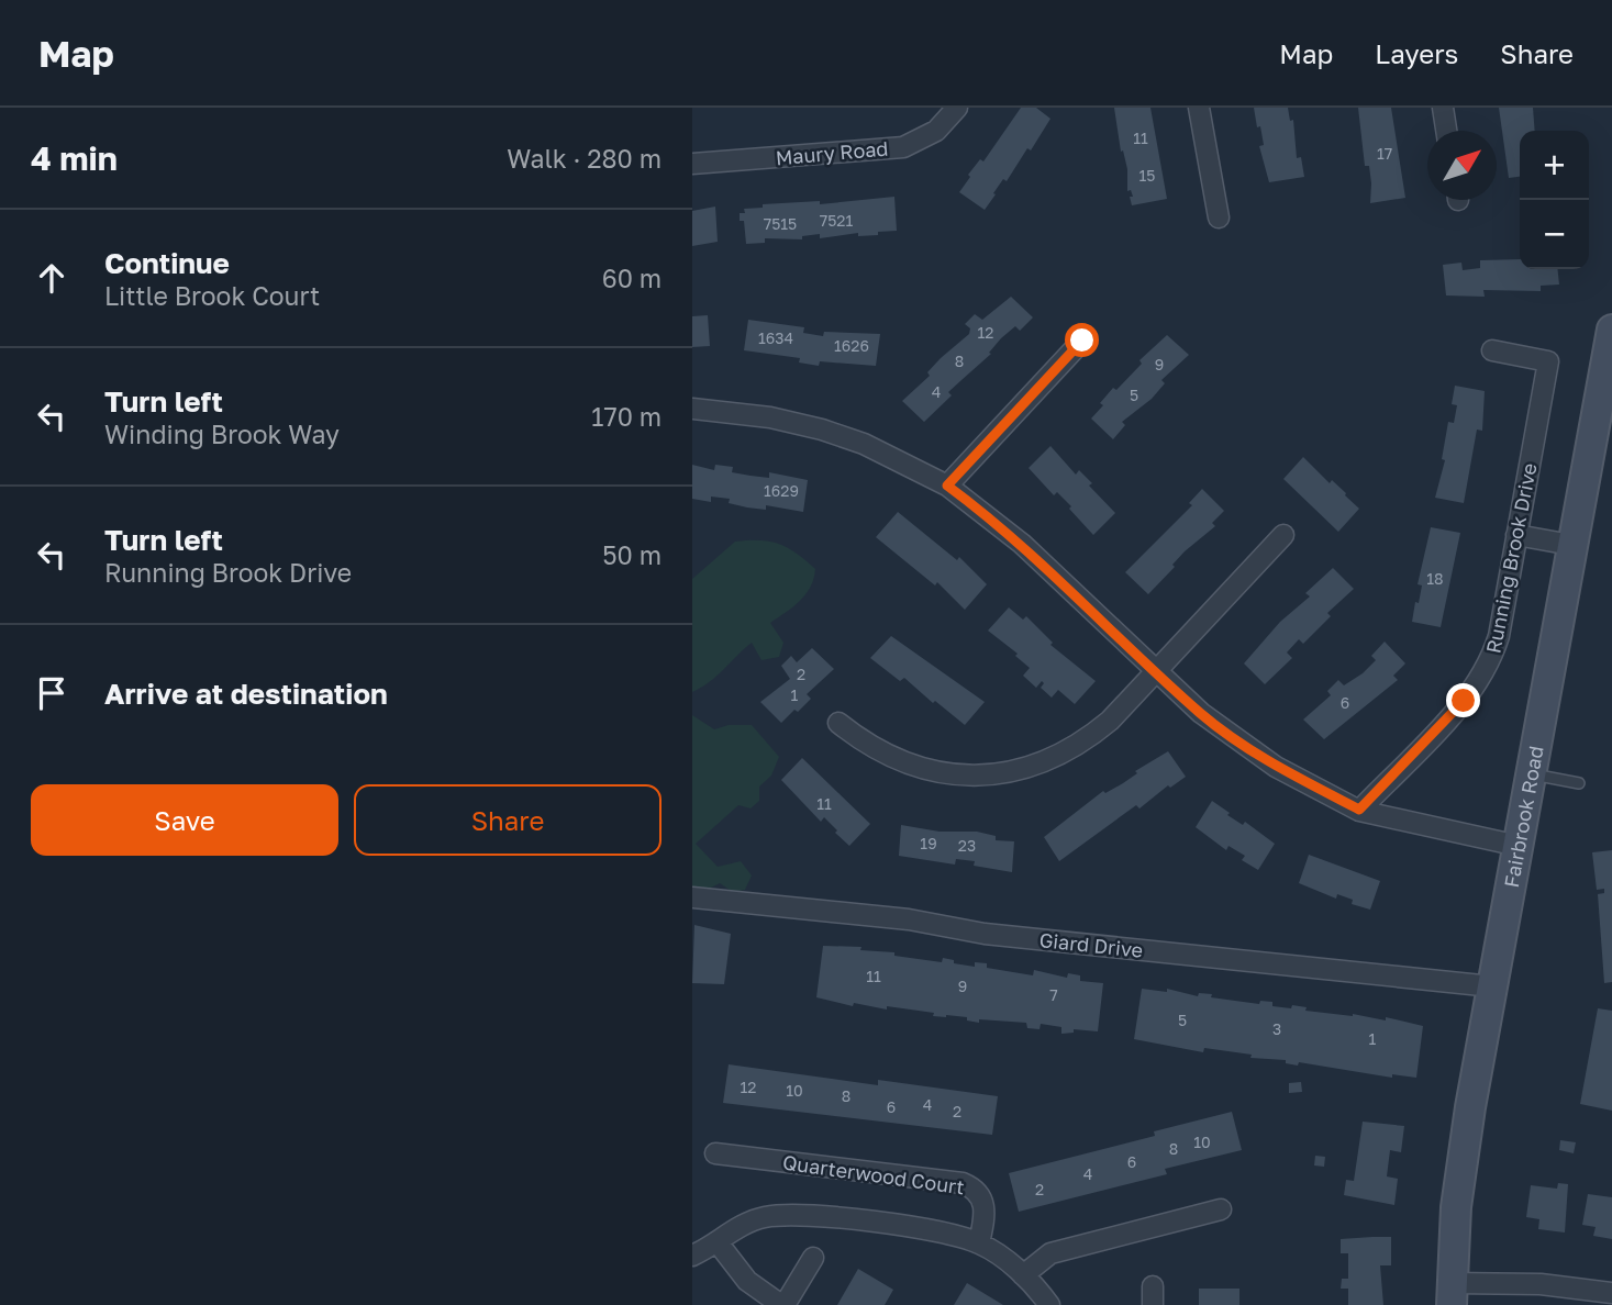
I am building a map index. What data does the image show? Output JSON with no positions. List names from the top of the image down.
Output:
{
  "streets": {
    "street": [
      "Maury Road",
      "Running Brook Drive",
      "Fairbrook Road",
      "Giard Drive",
      "Quarterwood Court"
    ]
  },
  "crossings": [
    ["Fairbrook Road", "Giard Drive"]
  ],
  "house_numbers": [
    "11",
    "17",
    "15",
    "7521",
    "7515",
    "12",
    "1634",
    "1626",
    "8",
    "9",
    "4",
    "5",
    "1629",
    "18",
    "2",
    "1",
    "6",
    "11",
    "19",
    "23",
    "11",
    "9",
    "7",
    "5",
    "3",
    "1",
    "12",
    "10",
    "8",
    "4",
    "6",
    "2",
    "10",
    "8",
    "6",
    "4",
    "2"
  ],
  "north": "top right",
  "page": {
    "header": "Map",
    "nav": ["Map", "Layers", "Share"],
    "heading": ["4 min", "Walk · 280 m"],
    "map_buttons": ["+", "−"],
    "list": [
      ["Continue", "Little Brook Court", "60 m"],
      ["Turn left", "Winding Brook Way", "170 m"],
      ["Turn left", "Running Brook Drive", "50 m"],
      "Arrive at destination"
    ],
    "buttons": ["Save", "Share"]
  }
}
